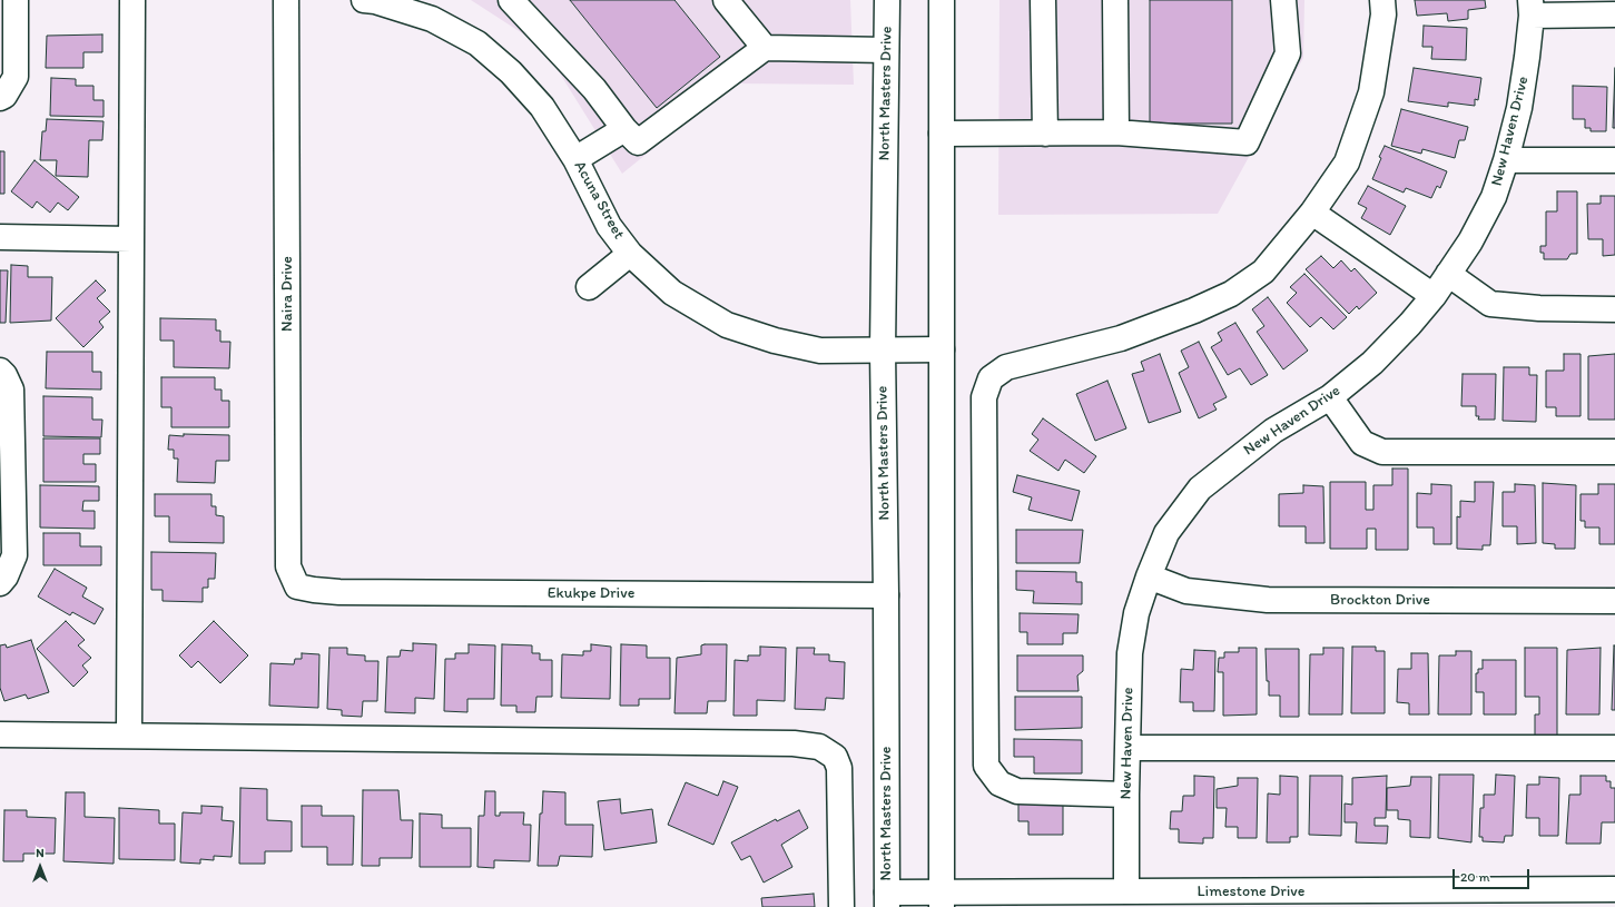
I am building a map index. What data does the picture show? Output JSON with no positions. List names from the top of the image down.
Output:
{
  "streets": {
    "street": [
      "North Masters Drive",
      "New Haven Drive",
      "Acuna Street",
      "Naira Drive",
      "Ekukpe Drive",
      "Brockton Drive",
      "Limestone Drive"
    ]
  },
  "crossings": [
    ["North Masters Drive", "Acuna Street"],
    ["North Masters Drive", "Ekukpe Drive"],
    ["North Masters Drive", "Limestone Drive"],
    ["New Haven Drive", "Brockton Drive"],
    ["New Haven Drive", "Limestone Drive"],
    ["Naira Drive", "Ekukpe Drive"]
  ],
  "scale_bar": "20 m",
  "north": "top"
}
